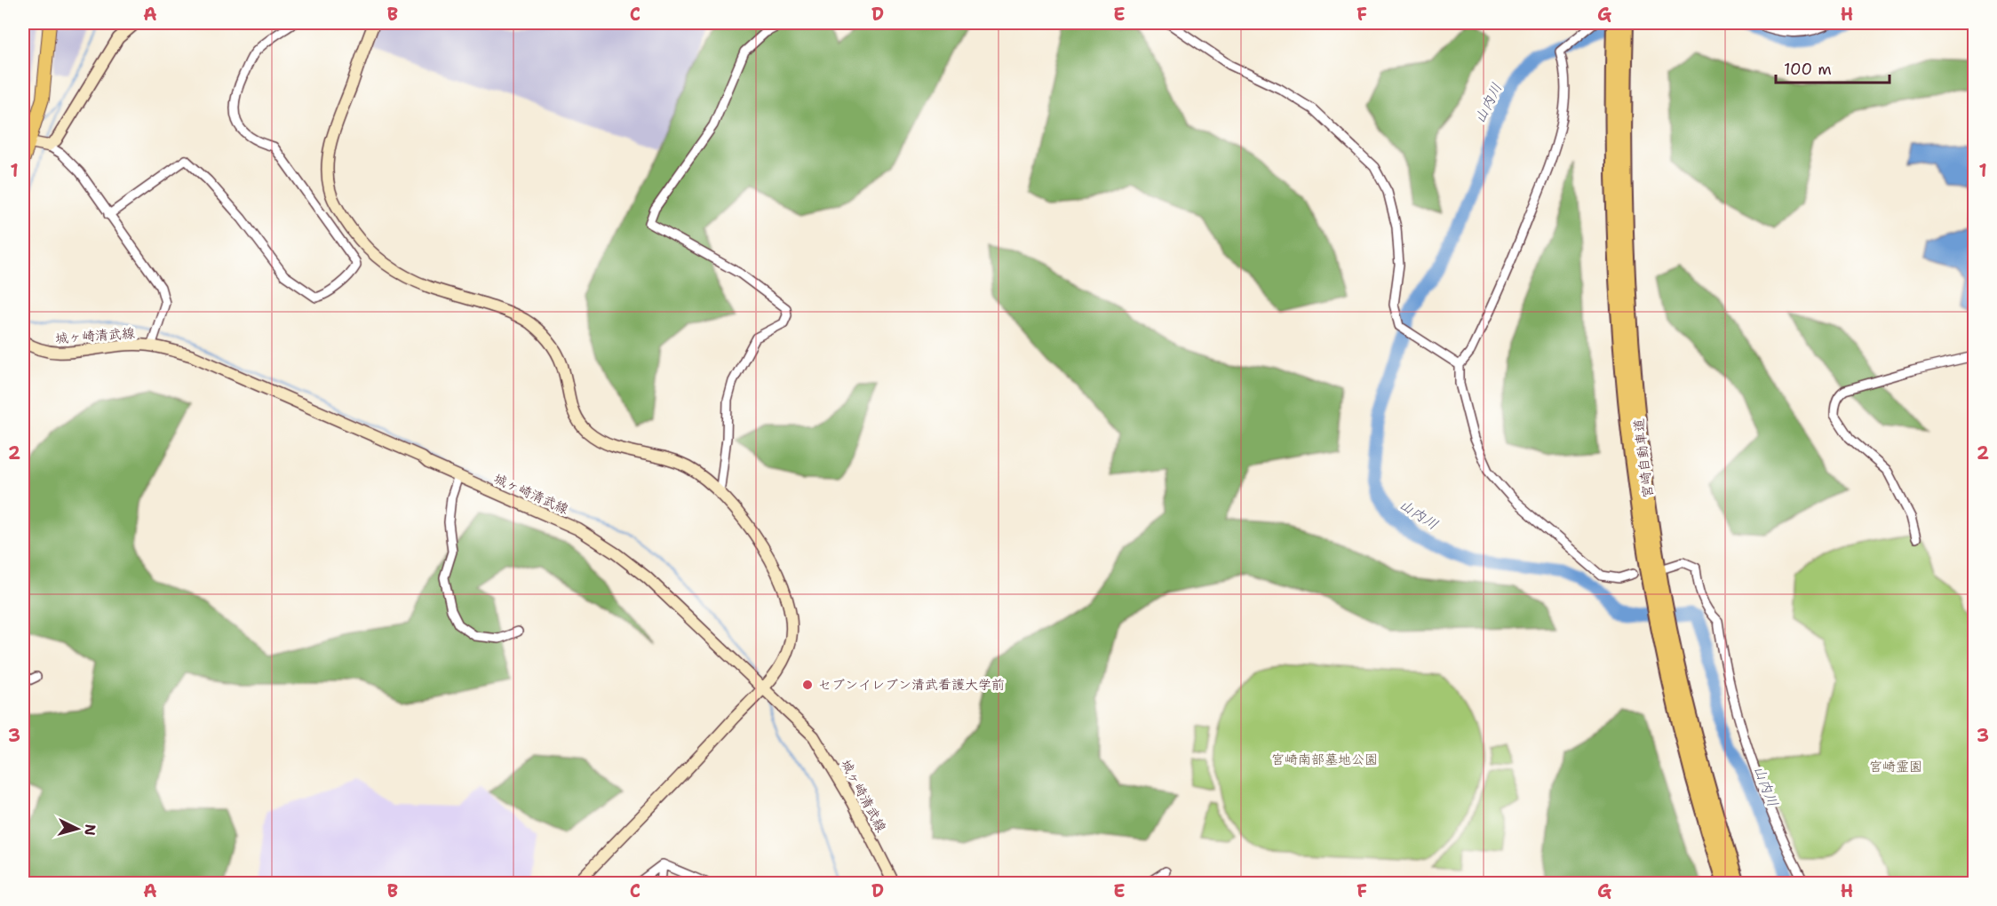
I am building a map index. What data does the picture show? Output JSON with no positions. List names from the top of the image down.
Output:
{
  "streets": {
    "highway": ["宮崎自動車道"],
    "street": ["城ヶ崎清武線"]
  },
  "water": ["山内川"],
  "parks": ["宮崎南部墓地公園", "宮崎霊園"],
  "places": ["セブンイレブン清武看護大学前"],
  "scale_bar": "100 m",
  "north": "right",
  "grid": {
    "columns": [
      "A",
      "B",
      "C",
      "D",
      "E",
      "F",
      "G",
      "H"
    ],
    "rows": ["1", "2", "3"]
  }
}
